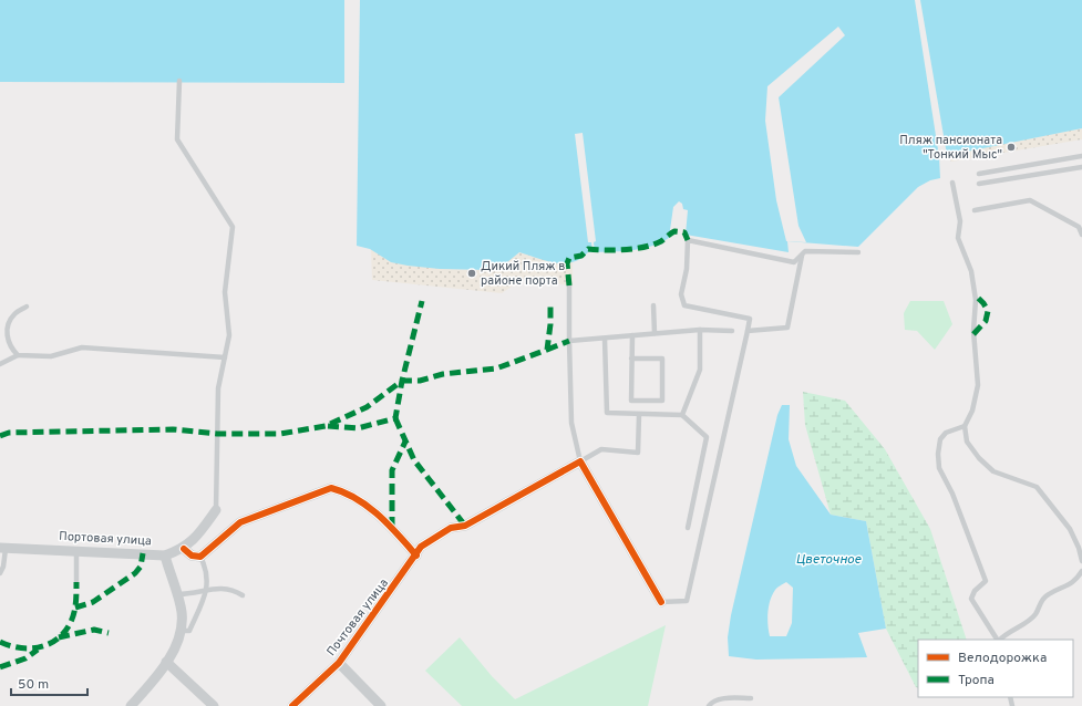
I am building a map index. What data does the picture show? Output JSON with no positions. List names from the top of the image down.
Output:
{
  "streets": {
    "street": ["Портовая улица", "Почтовая улица"]
  },
  "water": ["Цветочное"],
  "places": ["Пляж пансионата \"Тонкий Мыс\"", "Дикий Пляж в районе порта"],
  "legend": ["Велодорожка", "Тропа"],
  "scale_bar": "50 m"
}
